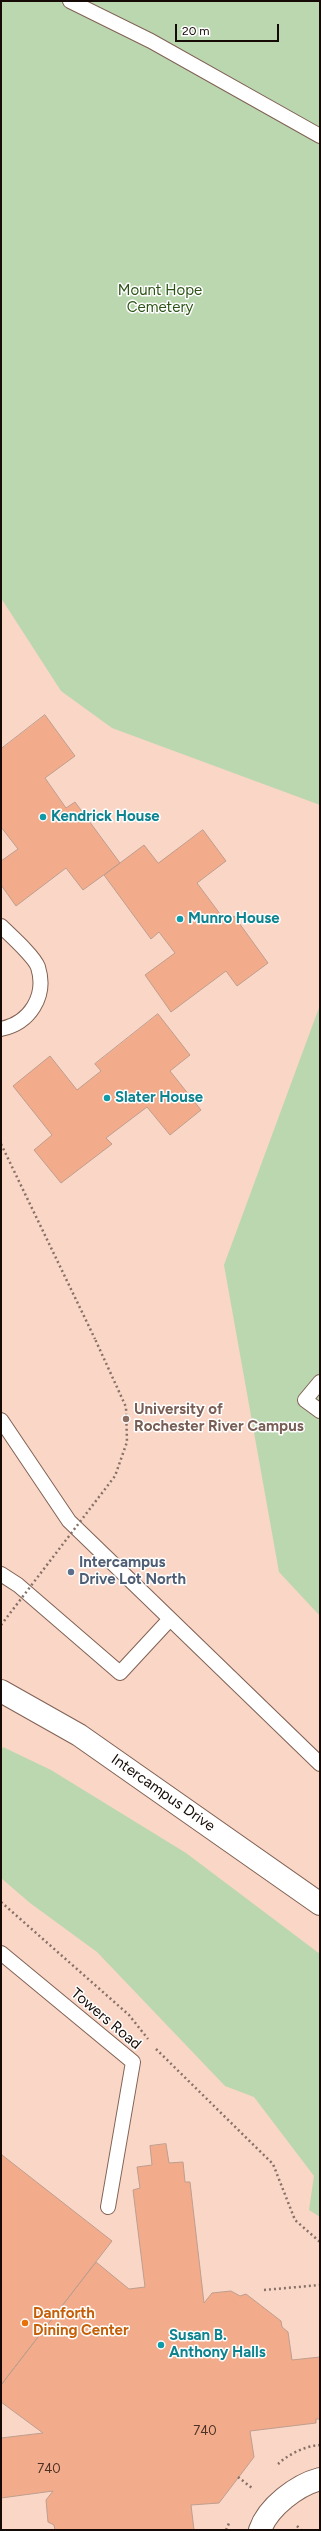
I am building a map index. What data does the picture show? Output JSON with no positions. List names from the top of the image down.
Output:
{
  "streets": {
    "street": ["Intercampus Drive"],
    "lane": ["Towers Road"]
  },
  "parks": ["Mount Hope Cemetery"],
  "places": [
    "Kendrick House",
    "Munro House",
    "Slater House",
    "University of Rochester River Campus",
    "Intercampus Drive Lot North",
    "Danforth Dining Center",
    "Susan B. Anthony Halls"
  ],
  "house_numbers": ["740", "740"],
  "scale_bar": "20 m"
}
